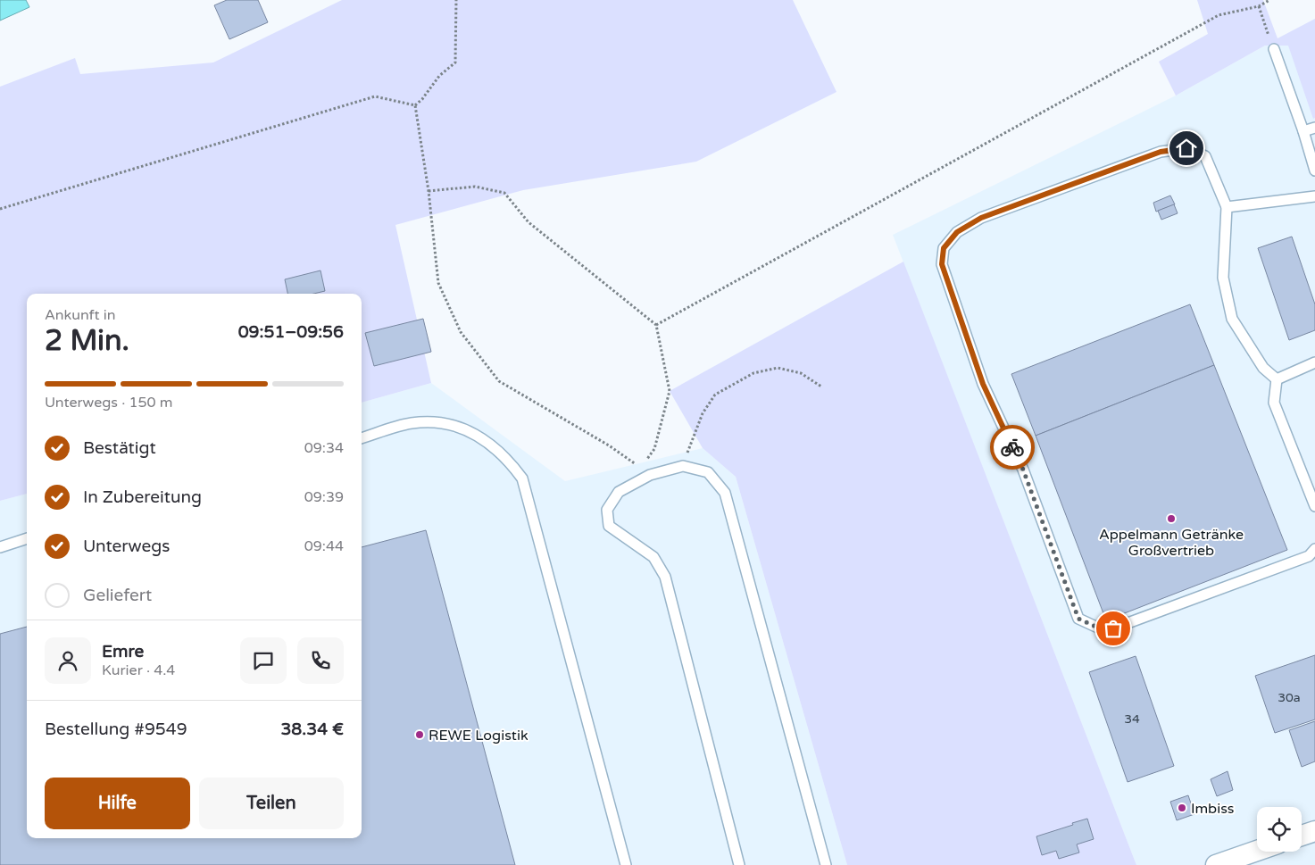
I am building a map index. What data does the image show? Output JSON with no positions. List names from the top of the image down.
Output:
{
  "places": ["Appelmann Getränke Großvertrieb", "REWE Logistik", "Imbiss"],
  "house_numbers": ["30a", "34"],
  "page": {
    "heading": ["2 Min.", "Ankunft in", "09:51–09:56"],
    "panel": [
      "Emre",
      "Kurier · 4.4",
      "Bestellung #9549",
      "38.34 €"
    ],
    "bar": "Unterwegs · 150 m",
    "list": [
      ["Bestätigt", "09:34"],
      ["In Zubereitung", "09:39"],
      ["Unterwegs", "09:44"],
      "Geliefert"
    ],
    "buttons": ["Hilfe", "Teilen"]
  }
}
